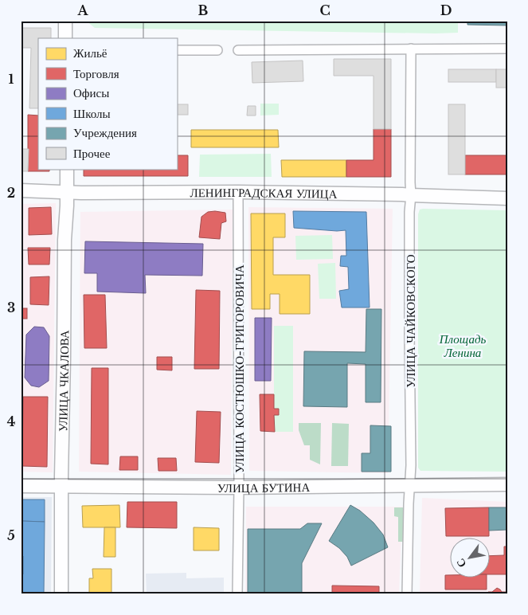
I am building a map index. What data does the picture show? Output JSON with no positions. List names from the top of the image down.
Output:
{
  "streets": {
    "main road": ["ЛЕНИНГРАДСКАЯ УЛИЦА", "УЛИЦА ЧКАЛОВА", "УЛИЦА БУТИНА"],
    "street": ["УЛИЦА ЧАЙКОВСКОГО", "УЛИЦА КОСТЮШКО-ГРИГОРОВИЧА"]
  },
  "crossings": [
    ["ЛЕНИНГРАДСКАЯ УЛИЦА", "УЛИЦА ЧАЙКОВСКОГО"],
    ["ЛЕНИНГРАДСКАЯ УЛИЦА", "УЛИЦА КОСТЮШКО-ГРИГОРОВИЧА"],
    ["ЛЕНИНГРАДСКАЯ УЛИЦА", "УЛИЦА ЧКАЛОВА"],
    ["УЛИЦА ЧАЙКОВСКОГО", "УЛИЦА БУТИНА"],
    ["УЛИЦА КОСТЮШКО-ГРИГОРОВИЧА", "УЛИЦА БУТИНА"],
    ["УЛИЦА ЧКАЛОВА", "УЛИЦА БУТИНА"]
  ],
  "parks": ["Площадь Ленина"],
  "legend": [
    "Жильё",
    "Торговля",
    "Офисы",
    "Школы",
    "Учреждения",
    "Прочее"
  ],
  "north": "bottom left",
  "grid": {
    "columns": [
      "A",
      "B",
      "C",
      "D"
    ],
    "rows": [
      "1",
      "2",
      "3",
      "4",
      "5"
    ]
  }
}
